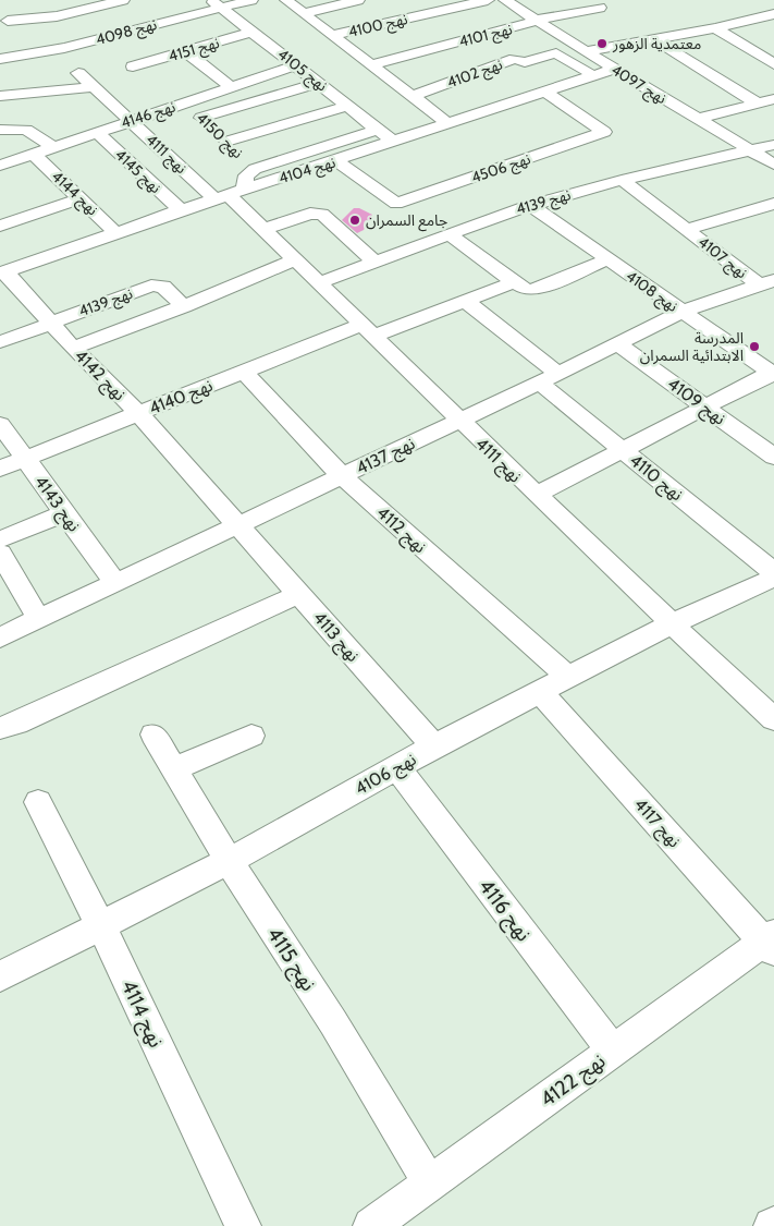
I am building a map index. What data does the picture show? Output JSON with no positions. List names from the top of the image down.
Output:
{
  "streets": {
    "street": [
      "نهج 4100",
      "نهج 4098",
      "نهج 4101",
      "نهج 4151",
      "نهج 4105",
      "نهج 4102",
      "نهج 4097",
      "نهج 4146",
      "نهج 4150",
      "نهج 4111",
      "نهج 4506",
      "نهج 4104",
      "نهج 4145",
      "نهج 4144",
      "نهج 4139",
      "نهج 4107",
      "نهج 4108",
      "نهج 4142",
      "نهج 4140",
      "نهج 4109",
      "نهج 4137",
      "نهج 4110",
      "نهج 4143",
      "نهج 4112",
      "نهج 4113",
      "نهج 4106",
      "نهج 4117",
      "نهج 4116",
      "نهج 4115",
      "نهج 4114",
      "نهج 4122"
    ]
  },
  "crossings": [
    ["نهج 4098", "نهج 4105"],
    ["نهج 4101", "نهج 4097"],
    ["نهج 4151", "نهج 4105"],
    ["نهج 4105", "نهج 4146"],
    ["نهج 4105", "نهج 4104"],
    ["نهج 4102", "نهج 4104"],
    ["نهج 4097", "نهج 4104"],
    ["نهج 4097", "نهج 4139"],
    ["نهج 4146", "نهج 4150"],
    ["نهج 4146", "نهج 4111"],
    ["نهج 4146", "نهج 4145"],
    ["نهج 4146", "نهج 4144"],
    ["نهج 4111", "نهج 4104"],
    ["نهج 4111", "نهج 4139"],
    ["نهج 4111", "نهج 4140"],
    ["نهج 4111", "نهج 4137"],
    ["نهج 4111", "نهج 4106"],
    ["نهج 4506", "نهج 4104"],
    ["نهج 4104", "نهج 4145"],
    ["نهج 4104", "نهج 4144"],
    ["نهج 4104", "نهج 4142"],
    ["نهج 4139", "نهج 4107"],
    ["نهج 4139", "نهج 4108"],
    ["نهج 4139", "نهج 4142"],
    ["نهج 4107", "نهج 4137"],
    ["نهج 4108", "نهج 4137"],
    ["نهج 4142", "نهج 4140"],
    ["نهج 4142", "نهج 4137"],
    ["نهج 4142", "نهج 4113"],
    ["نهج 4140", "نهج 4143"],
    ["نهج 4140", "نهج 4112"],
    ["نهج 4109", "نهج 4137"],
    ["نهج 4137", "نهج 4110"],
    ["نهج 4137", "نهج 4143"],
    ["نهج 4137", "نهج 4112"],
    ["نهج 4137", "نهج 4113"],
    ["نهج 4112", "نهج 4106"],
    ["نهج 4113", "نهج 4106"],
    ["نهج 4106", "نهج 4117"],
    ["نهج 4106", "نهج 4116"],
    ["نهج 4106", "نهج 4115"],
    ["نهج 4106", "نهج 4114"],
    ["نهج 4117", "نهج 4122"],
    ["نهج 4116", "نهج 4122"],
    ["نهج 4115", "نهج 4122"]
  ],
  "places": ["معتمدية الزهور", "جامع السمران", "المدرسة الابتدائية السمران"]
}
